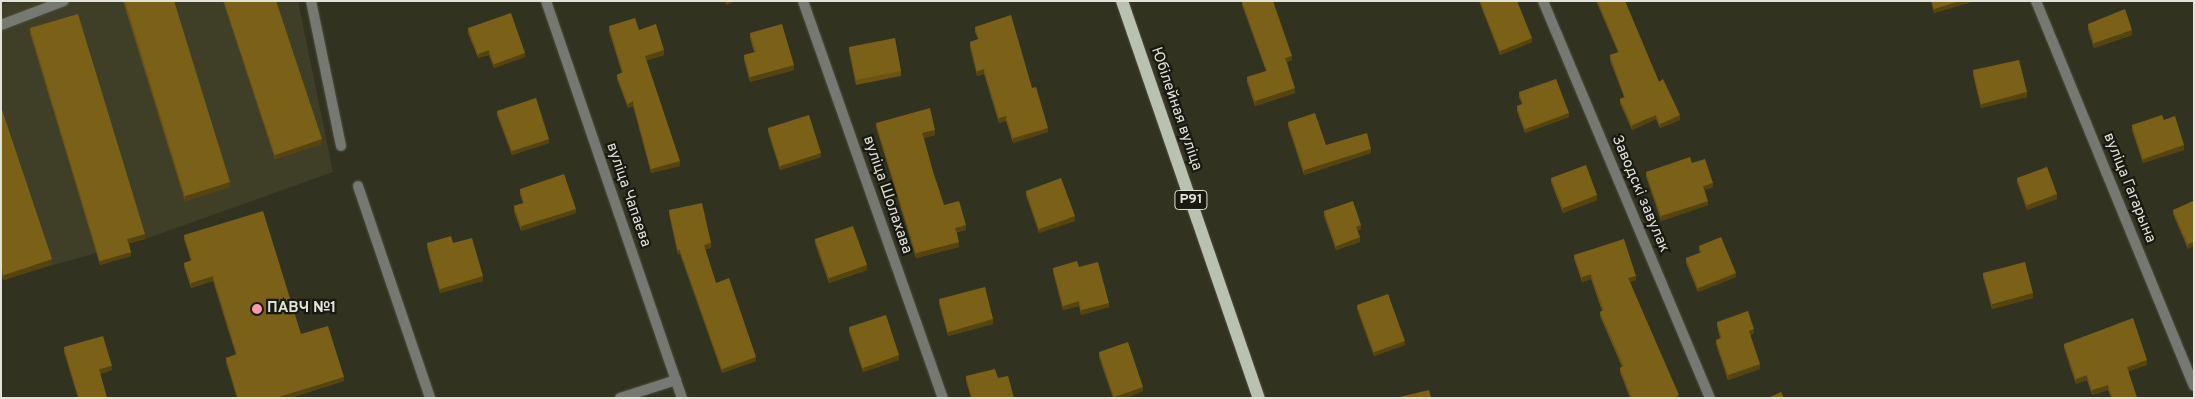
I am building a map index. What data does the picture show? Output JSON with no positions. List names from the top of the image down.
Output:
{
  "streets": {
    "main road": ["Юбілейная вуліца", "Р91"],
    "street": [
      "вуліца Гагарына",
      "Заводскі завулак",
      "вуліца Чапаева",
      "вуліца Шолахава"
    ]
  },
  "places": ["ПАВЧ №1"]
}
